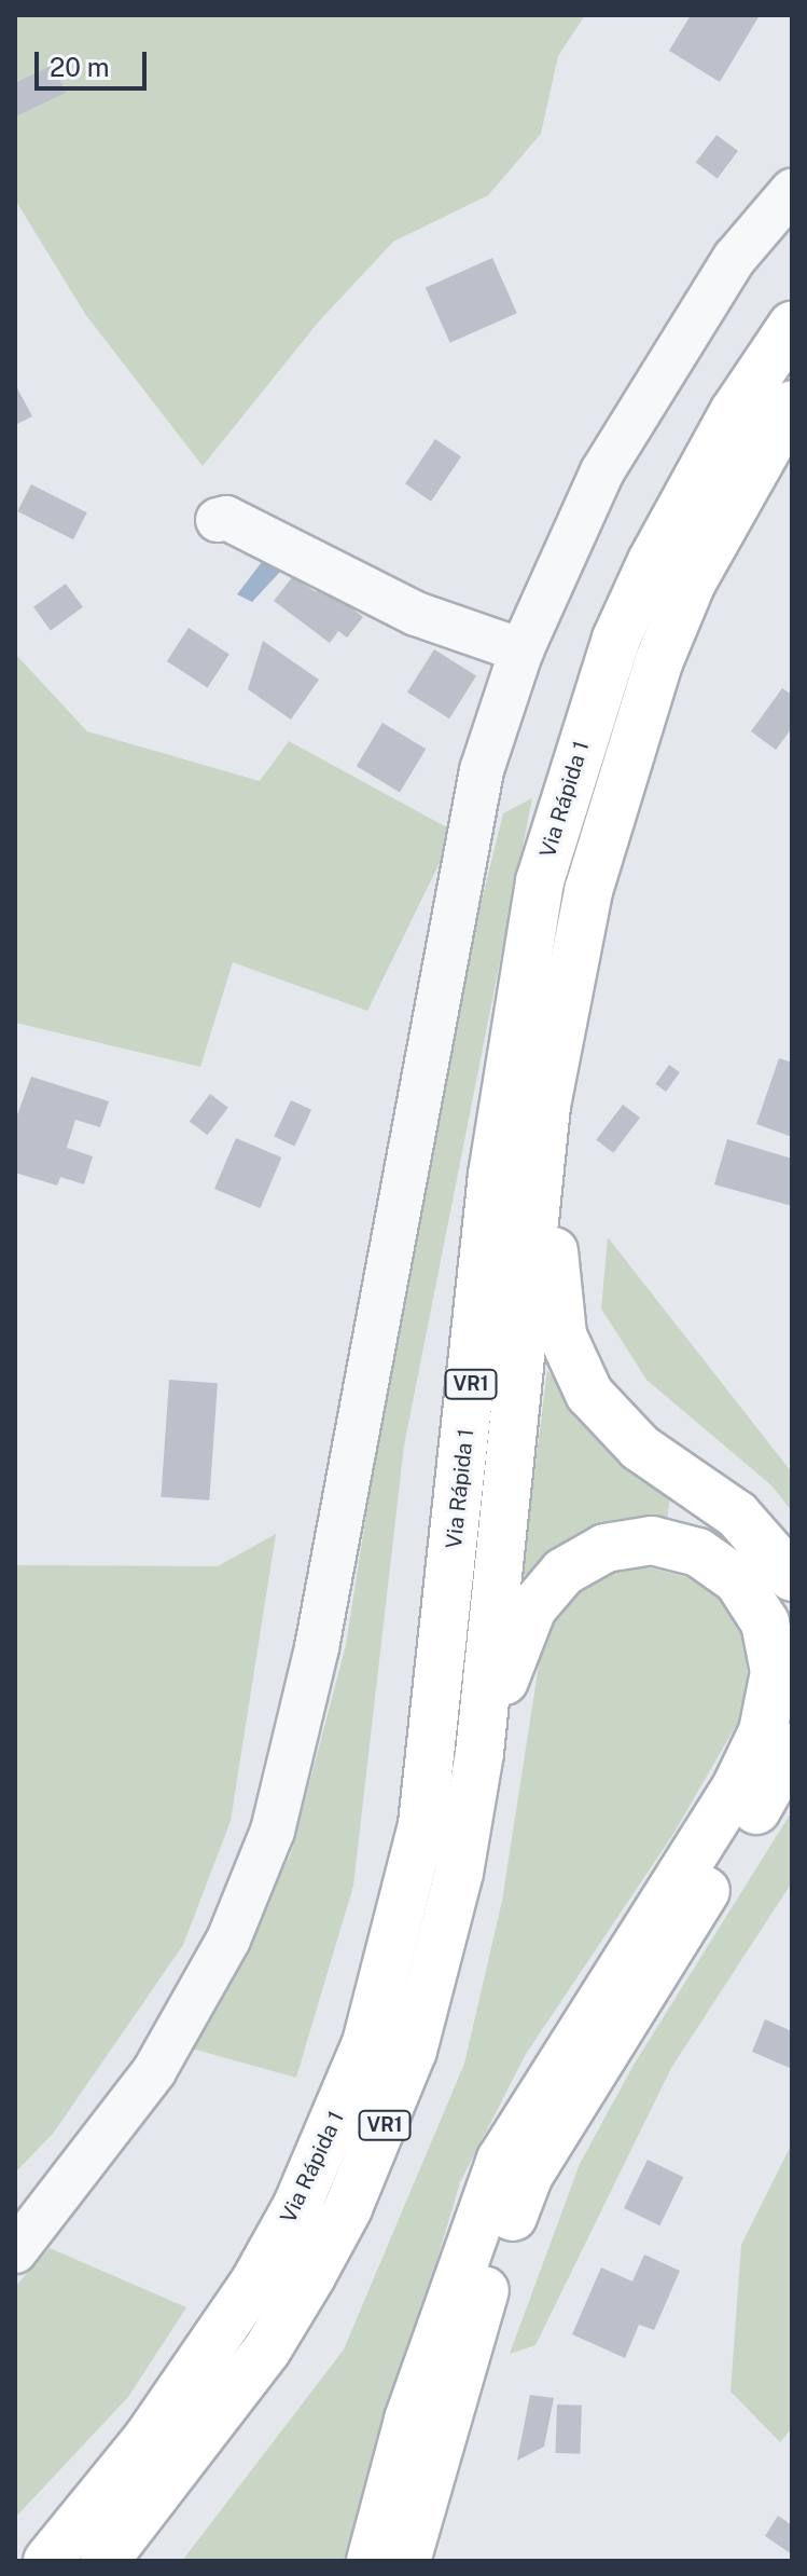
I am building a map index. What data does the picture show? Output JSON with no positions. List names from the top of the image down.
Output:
{
  "streets": {
    "highway": ["Via Rápida 1", "VR1"]
  },
  "scale_bar": "20 m"
}
